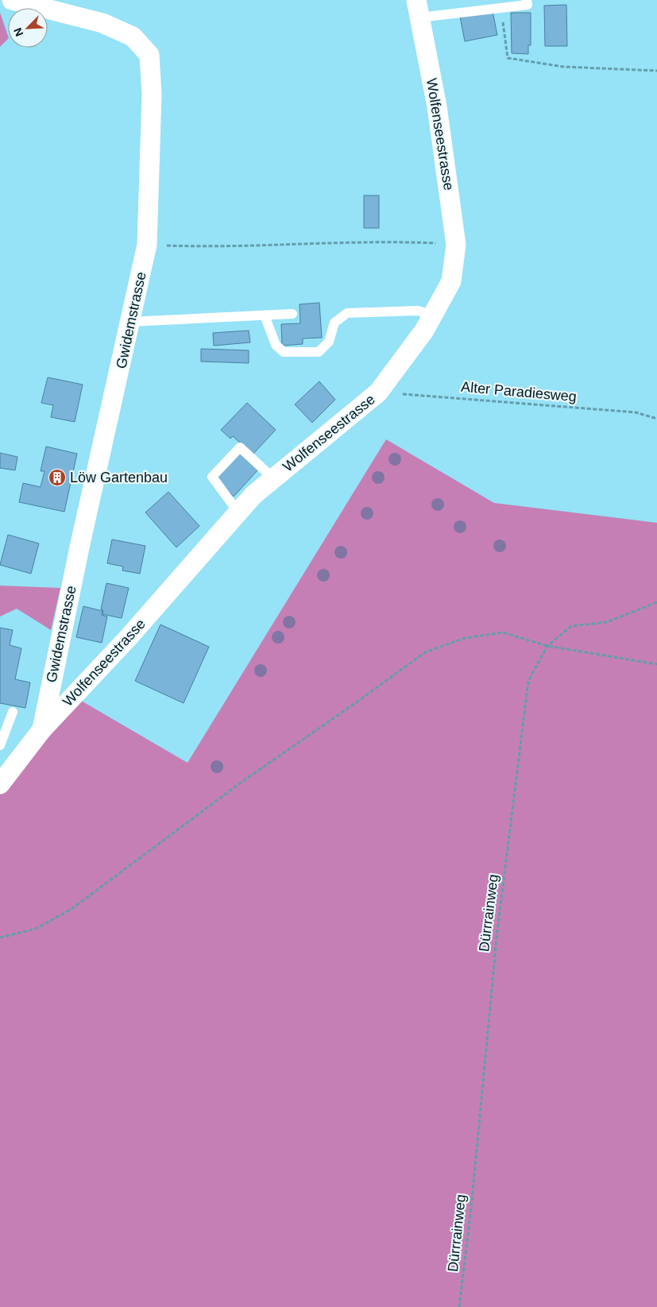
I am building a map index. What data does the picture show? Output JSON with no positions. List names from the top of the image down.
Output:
{
  "streets": {
    "street": ["Wolfenseestrasse", "Gwidemstrasse"],
    "path": ["Alter Paradiesweg", "Dürrrainweg"]
  },
  "crossings": [
    ["Wolfenseestrasse", "Gwidemstrasse"],
    ["Wolfenseestrasse", "Alter Paradiesweg"]
  ],
  "places": {
    "building": ["Löw Gartenbau"]
  },
  "north": "bottom left"
}
